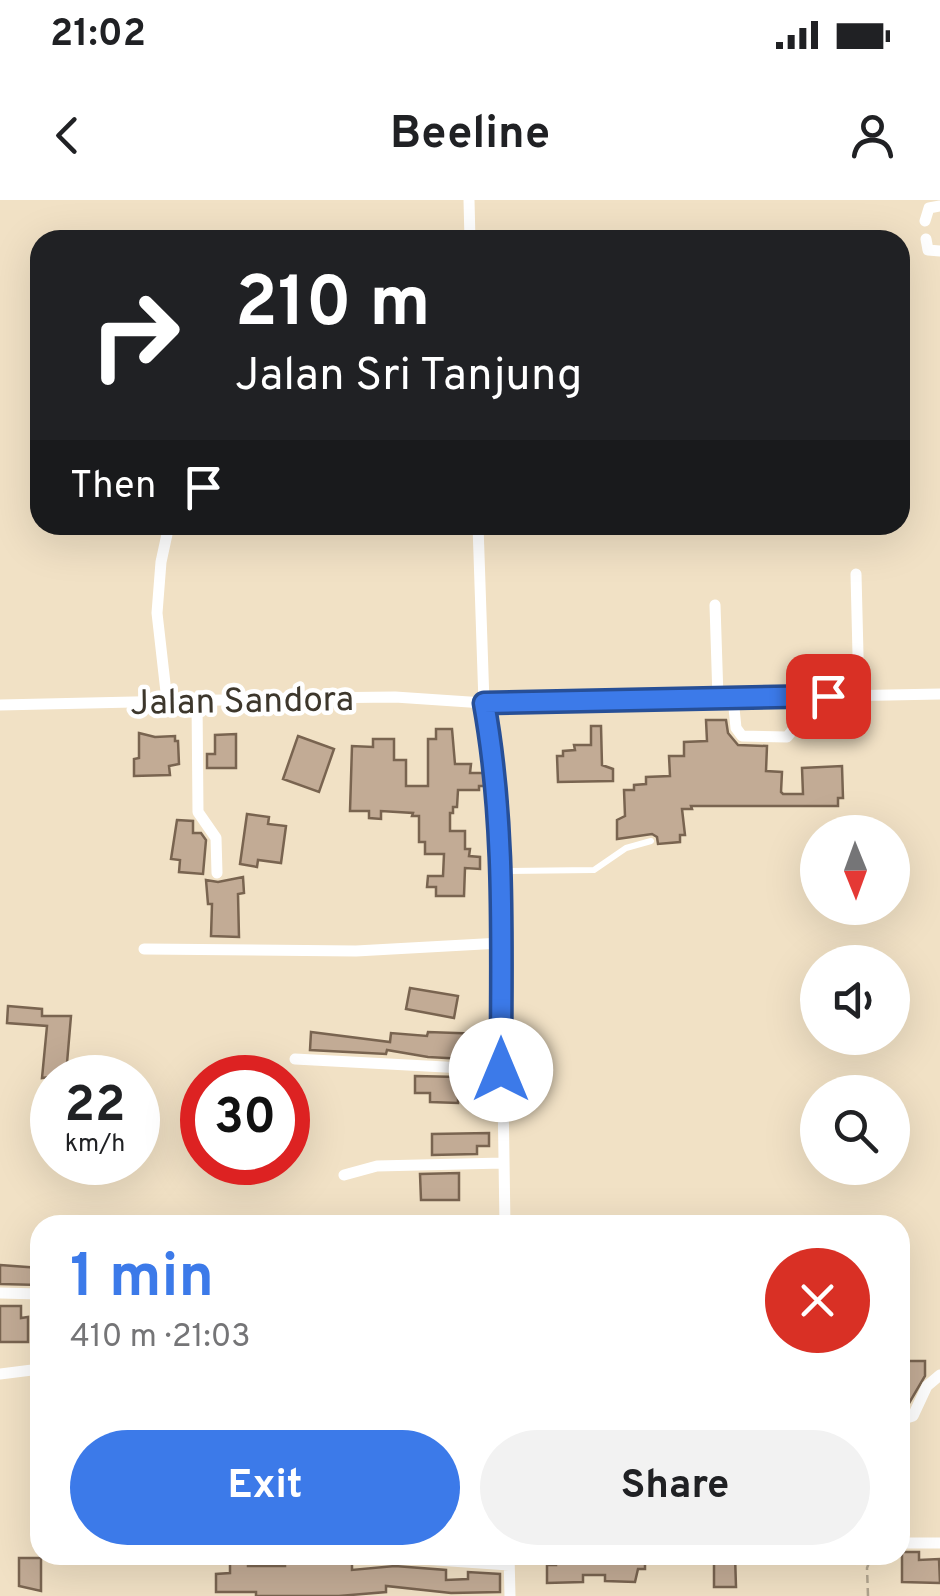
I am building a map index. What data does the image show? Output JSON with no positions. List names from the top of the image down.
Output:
{
  "streets": {
    "street": ["Jalan Sandora"]
  },
  "north": "bottom",
  "page": {
    "status": "21:02",
    "header": "Beeline",
    "turn": ["210 m", "Jalan Sri Tanjung"],
    "then": "Then",
    "speed": "22 km/h",
    "limit": "30",
    "heading": ["1 min", "410 m · 21:03"],
    "buttons": ["Exit", "Share"]
  }
}
